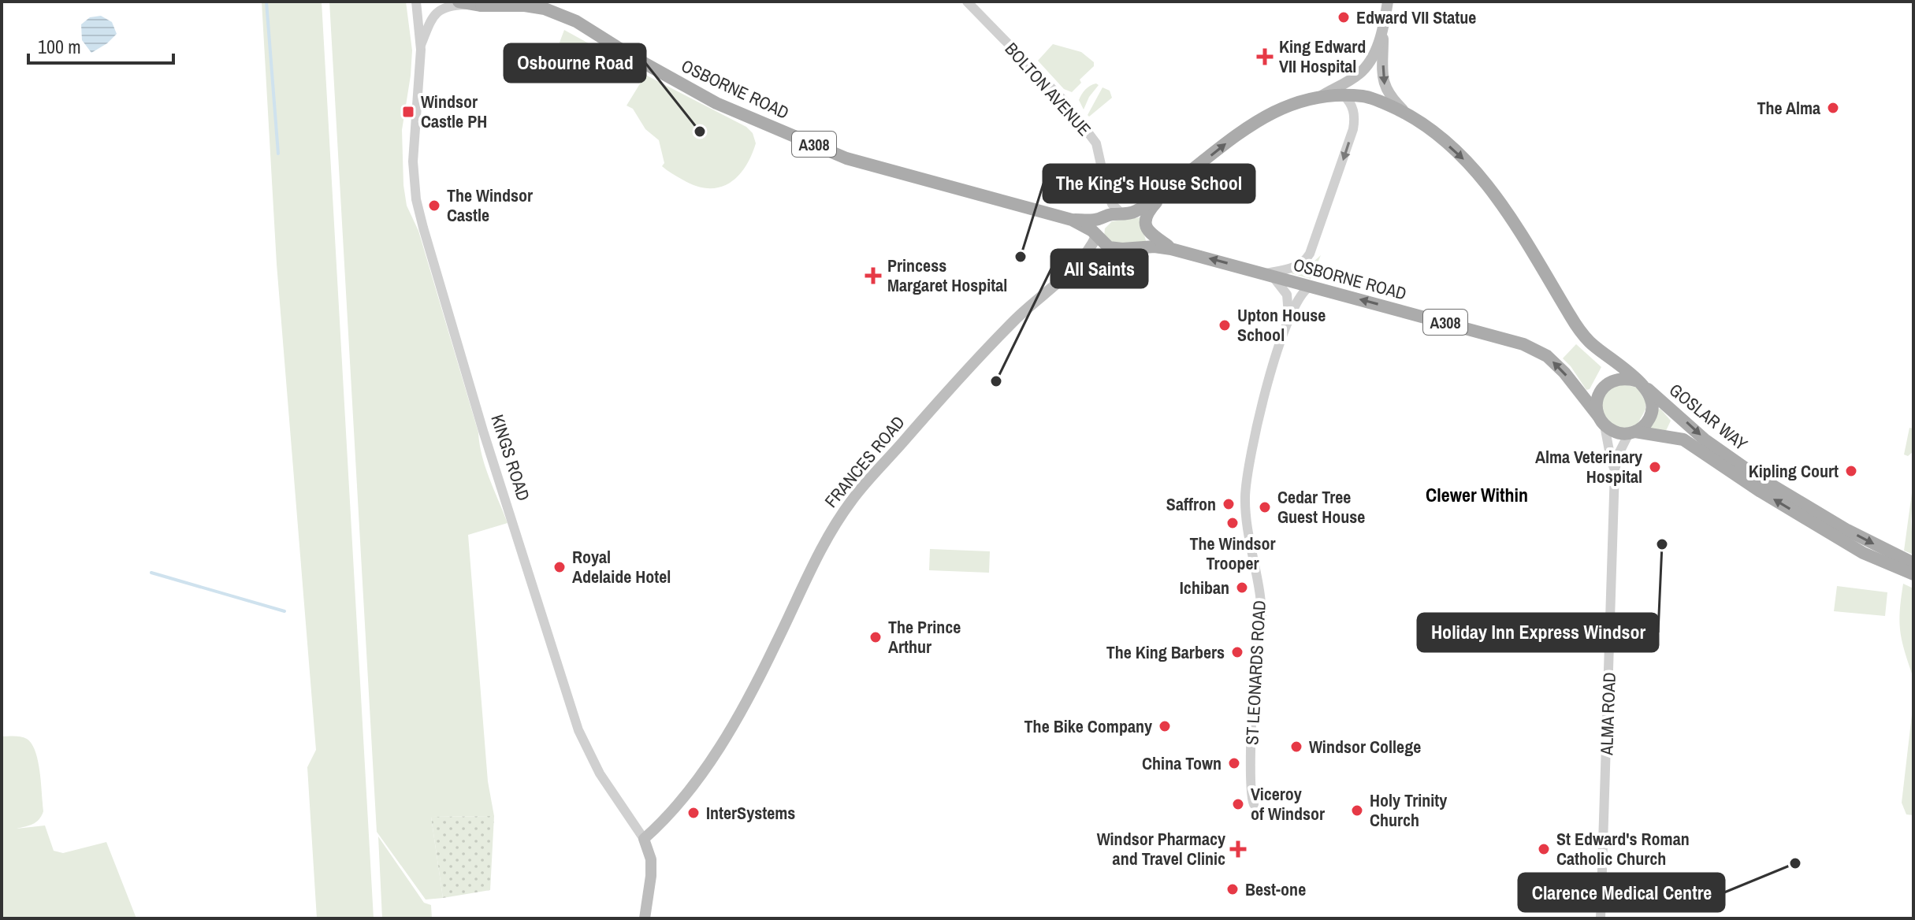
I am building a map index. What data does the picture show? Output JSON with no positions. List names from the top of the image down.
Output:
{
  "streets": {
    "main road": [
      "OSBORNE ROAD",
      "A308",
      "GOSLAR WAY",
      "KINGS ROAD",
      "FRANCES ROAD"
    ],
    "street": ["BOLTON AVENUE", "ST LEONARDS ROAD", "ALMA ROAD"]
  },
  "crossings": [
    ["OSBORNE ROAD", "BOLTON AVENUE"],
    ["OSBORNE ROAD", "A308"],
    ["OSBORNE ROAD", "GOSLAR WAY"],
    ["OSBORNE ROAD", "KINGS ROAD"],
    ["OSBORNE ROAD", "FRANCES ROAD"],
    ["OSBORNE ROAD", "ST LEONARDS ROAD"],
    ["OSBORNE ROAD", "ALMA ROAD"],
    ["BOLTON AVENUE", "A308"],
    ["A308", "GOSLAR WAY"],
    ["A308", "ALMA ROAD"],
    ["GOSLAR WAY", "ALMA ROAD"],
    ["KINGS ROAD", "FRANCES ROAD"]
  ],
  "districts": ["Clewer Within"],
  "places": {
    "other": [
      "Edward VII Statue",
      "The Alma",
      "Osbourne Road",
      "The Windsor Castle",
      "The King's House School",
      "Upton House School",
      "All Saints",
      "Alma Veterinary Hospital",
      "Kipling Court",
      "Saffron",
      "Cedar Tree Guest House",
      "The Windsor Trooper",
      "Holiday Inn Express Windsor",
      "Royal Adelaide Hotel",
      "Ichiban",
      "The Prince Arthur",
      "The King Barbers",
      "The Bike Company",
      "Windsor College",
      "China Town",
      "Viceroy of Windsor",
      "Holy Trinity Church",
      "InterSystems",
      "St Edward's Roman Catholic Church",
      "Clarence Medical Centre",
      "Best-one"
    ],
    "health": ["King Edward VII Hospital", "Princess Margaret Hospital", "Windsor Pharmacy and Travel Clinic"],
    "transit": ["Windsor Castle PH"]
  },
  "scale_bar": "100 m"
}
